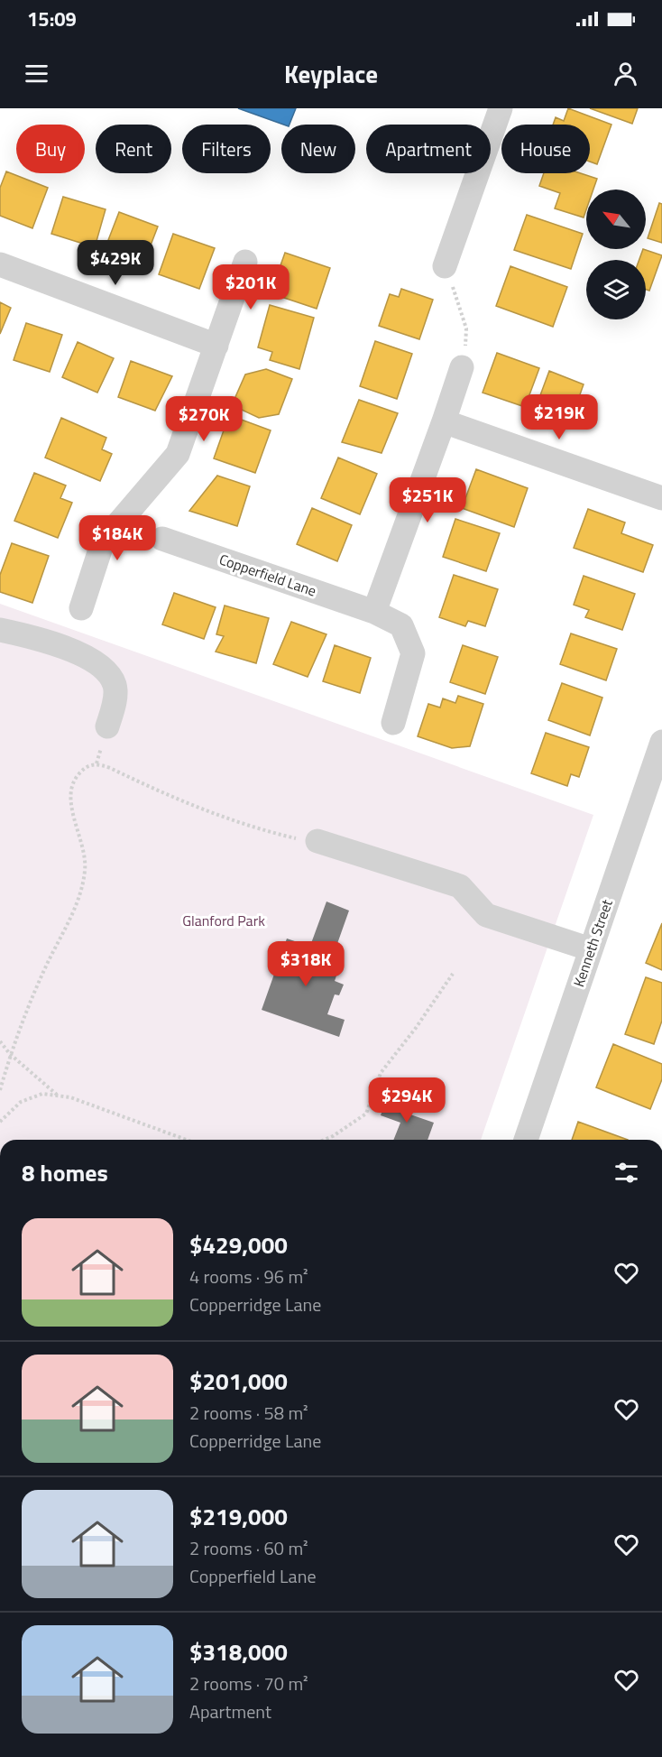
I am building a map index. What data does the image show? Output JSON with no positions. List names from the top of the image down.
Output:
{
  "streets": {
    "street": ["Copperfield Lane", "Kenneth Street"]
  },
  "parks": ["Glanford Park"],
  "north": "top left",
  "page": {
    "status": "15:09",
    "header": "Keyplace",
    "chip": [
      "Buy",
      "Rent",
      "Filters",
      "New",
      "Apartment",
      "House"
    ],
    "price": [
      "$429K",
      "$201K",
      "$219K",
      "$270K",
      "$251K",
      "$184K",
      "$318K",
      "$294K"
    ],
    "heading": "8 homes",
    "list": [
      {
        "name": "$429,000",
        "note": "4 rooms · 96 m² · Copperridge Lane"
      },
      {
        "name": "$201,000",
        "note": "2 rooms · 58 m² · Copperridge Lane"
      },
      {
        "name": "$219,000",
        "note": "2 rooms · 60 m² · Copperfield Lane"
      },
      {
        "name": "$318,000",
        "note": "2 rooms · 70 m² · Apartment"
      }
    ]
  }
}
